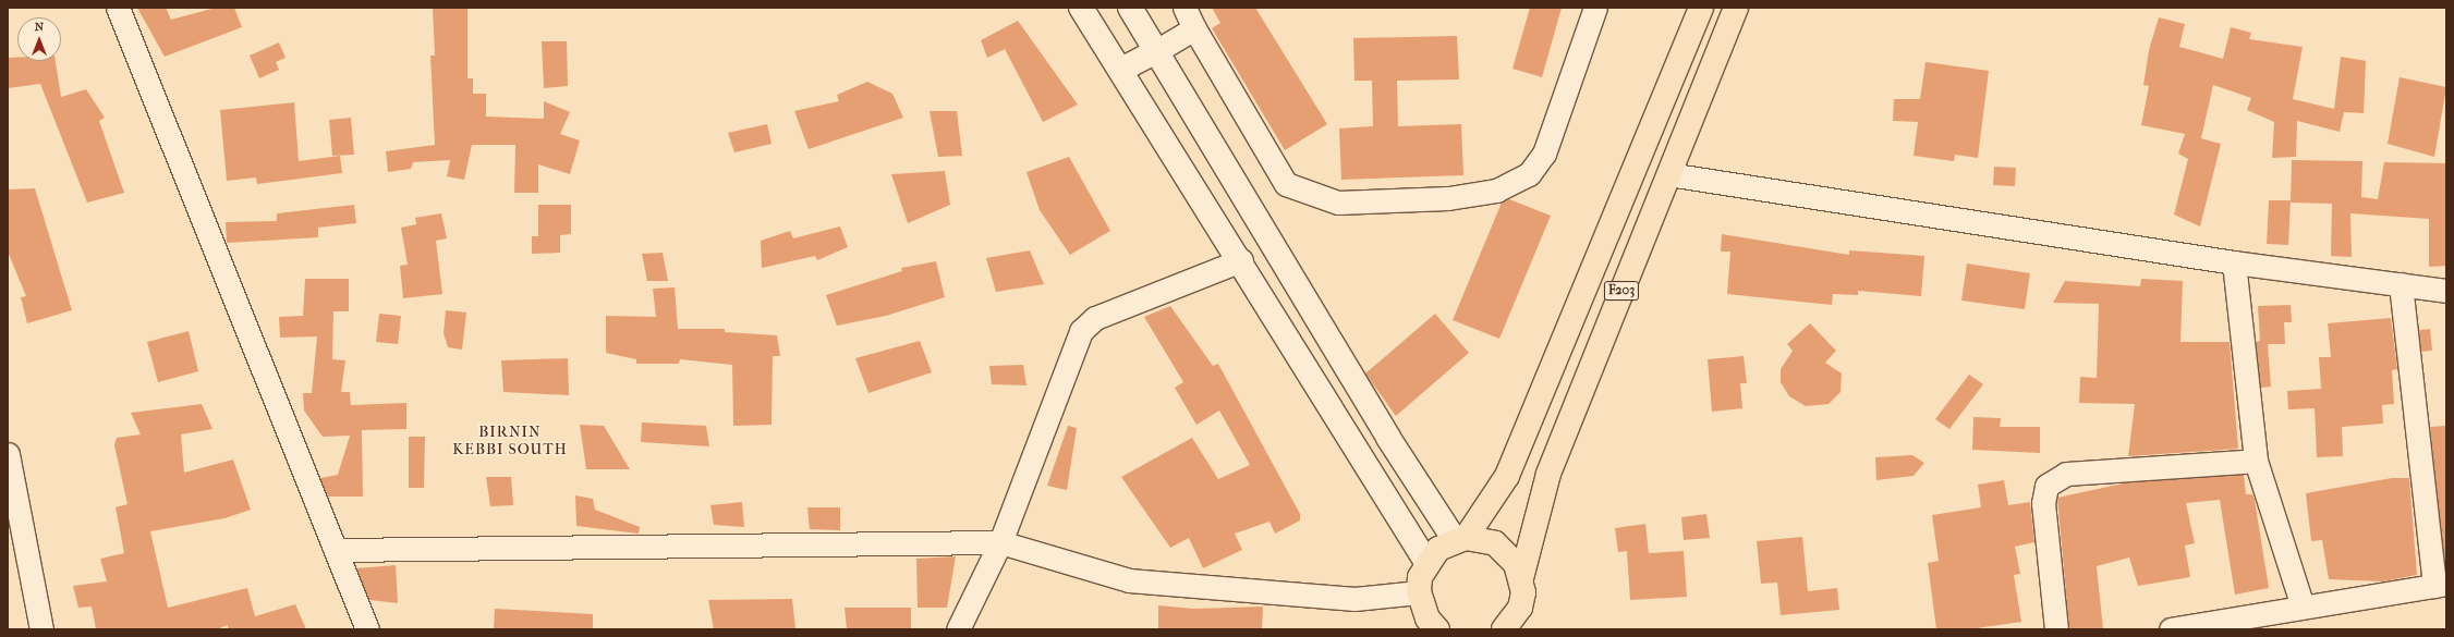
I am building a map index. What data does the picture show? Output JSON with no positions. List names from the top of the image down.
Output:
{
  "streets": {
    "main road": ["F203"]
  },
  "districts": ["BIRNIN KEBBI SOUTH"],
  "north": "top"
}
